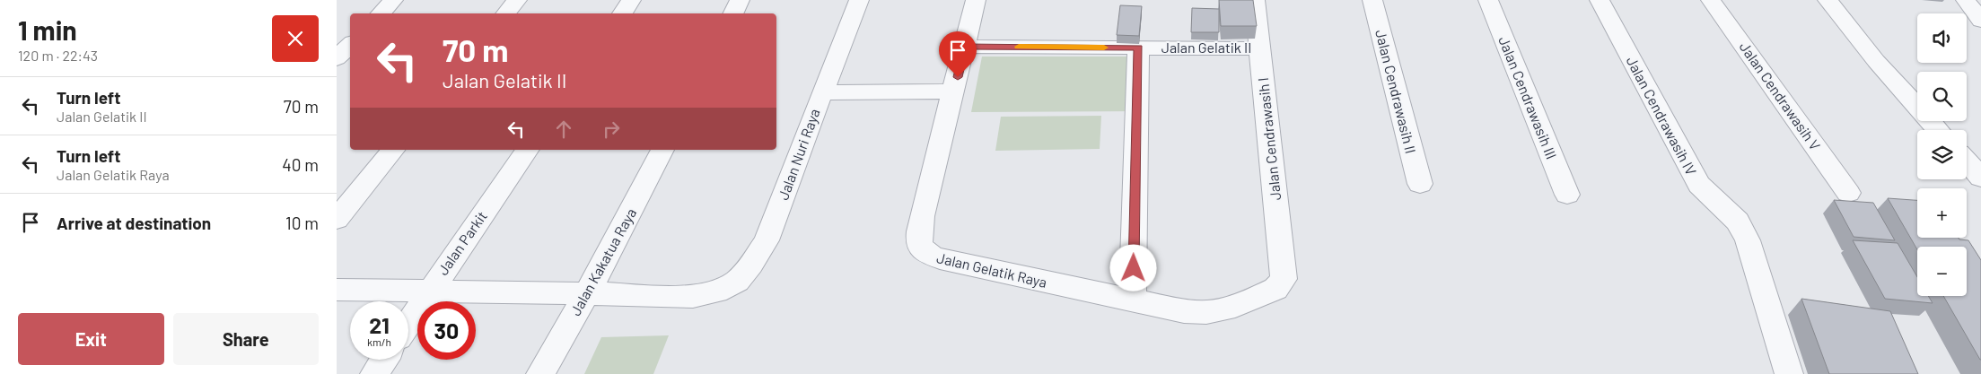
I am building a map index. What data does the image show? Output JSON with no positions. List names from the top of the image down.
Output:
{
  "streets": {
    "street": [
      "Jalan Gelatik II",
      "Jalan Cendrawasih II",
      "Jalan Cendrawasih V",
      "Jalan Cendrawasih III",
      "Jalan Cendrawasih IV",
      "Jalan Cendrawasih I",
      "Jalan Nuri Raya",
      "Jalan Parkit",
      "Jalan Kakatua Raya",
      "Jalan Gelatik Raya"
    ]
  },
  "crossings": [
    ["Jalan Gelatik II", "Jalan Cendrawasih I"],
    ["Jalan Gelatik II", "Jalan Gelatik Raya"],
    ["Jalan Cendrawasih I", "Jalan Gelatik Raya"],
    ["Jalan Nuri Raya", "Jalan Parkit"],
    ["Jalan Nuri Raya", "Jalan Kakatua Raya"]
  ],
  "page": {
    "heading": ["1 min", "120 m · 22:43"],
    "map_buttons": ["+", "−"],
    "turn": ["70 m", "Jalan Gelatik II"],
    "list": [
      {
        "name": "Turn left",
        "note": "Jalan Gelatik II",
        "value": "70 m"
      },
      {
        "name": "Turn left",
        "note": "Jalan Gelatik Raya",
        "value": "40 m"
      },
      {
        "name": "Arrive at destination",
        "value": "10 m"
      }
    ],
    "speed": "21 km/h",
    "limit": "30",
    "buttons": ["Exit", "Share"]
  }
}
